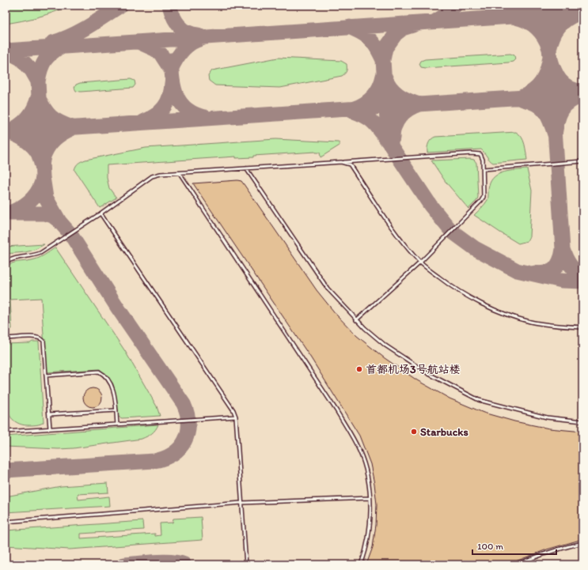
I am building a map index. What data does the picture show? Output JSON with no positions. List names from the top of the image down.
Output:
{
  "places": ["首都机场3号航站楼", "Starbucks"],
  "scale_bar": "100 m"
}
